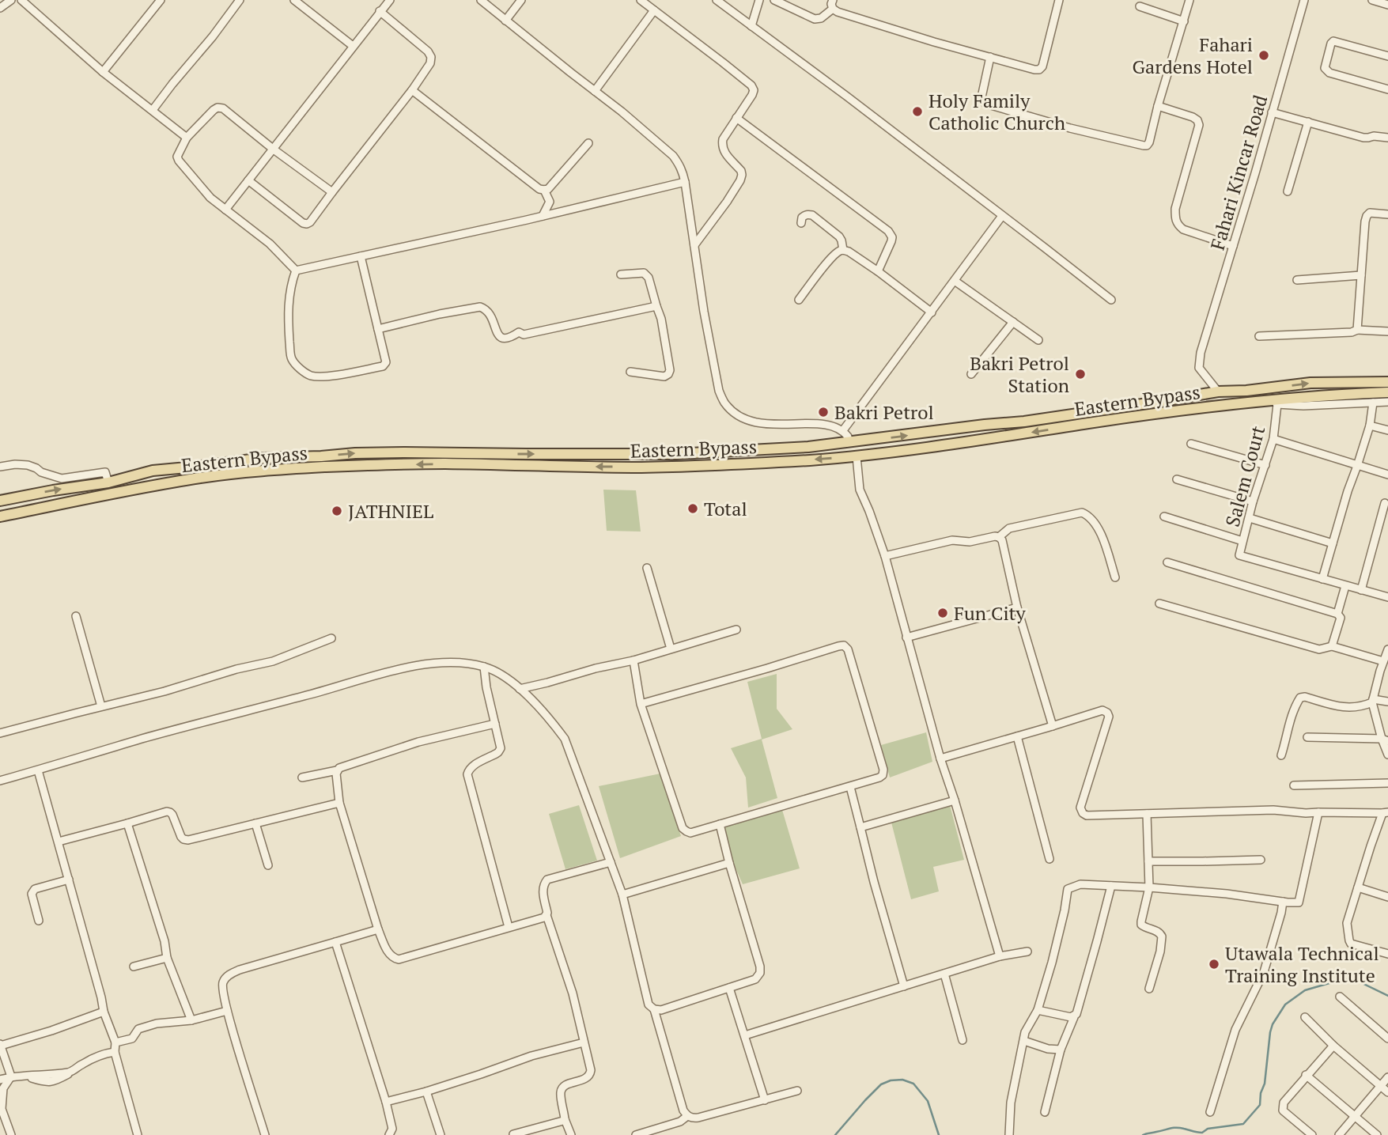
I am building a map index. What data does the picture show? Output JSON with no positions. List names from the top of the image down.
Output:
{
  "streets": {
    "main road": ["Eastern Bypass"],
    "street": ["Fahari Kincar Road", "Salem Court"]
  },
  "crossings": [
    ["Fahari Kincar Road", "Eastern Bypass"],
    ["Eastern Bypass", "Salem Court"]
  ],
  "places": [
    "Fahari Gardens Hotel",
    "Holy Family Catholic Church",
    "Bakri Petrol Station",
    "Bakri Petrol",
    "Total",
    "JATHNIEL",
    "Fun City",
    "Utawala Technical Training Institute"
  ]
}
